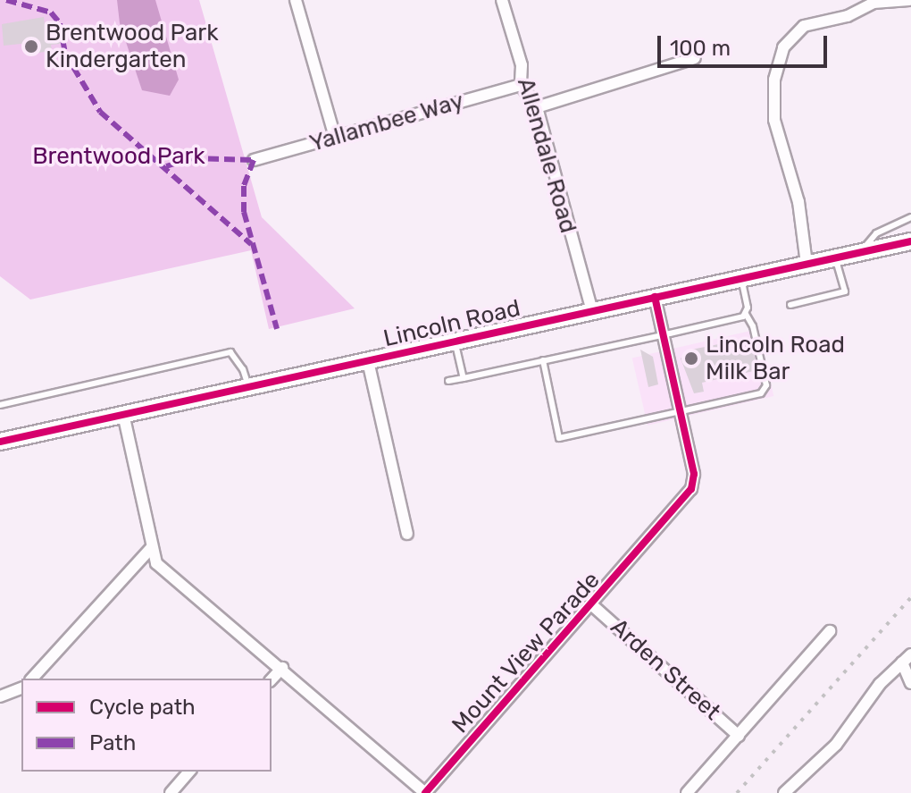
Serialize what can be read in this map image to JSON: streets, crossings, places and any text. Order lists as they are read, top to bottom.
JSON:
{
  "streets": {
    "main road": ["Lincoln Road"],
    "street": [
      "Yallambee Way",
      "Allendale Road",
      "Mount View Parade",
      "Arden Street"
    ]
  },
  "crossings": [
    ["Yallambee Way", "Allendale Road"],
    ["Allendale Road", "Lincoln Road"],
    ["Lincoln Road", "Mount View Parade"],
    ["Mount View Parade", "Arden Street"]
  ],
  "parks": ["Brentwood Park"],
  "places": ["Brentwood Park Kindergarten", "Lincoln Road Milk Bar"],
  "legend": ["Cycle path", "Path"],
  "scale_bar": "100 m"
}
